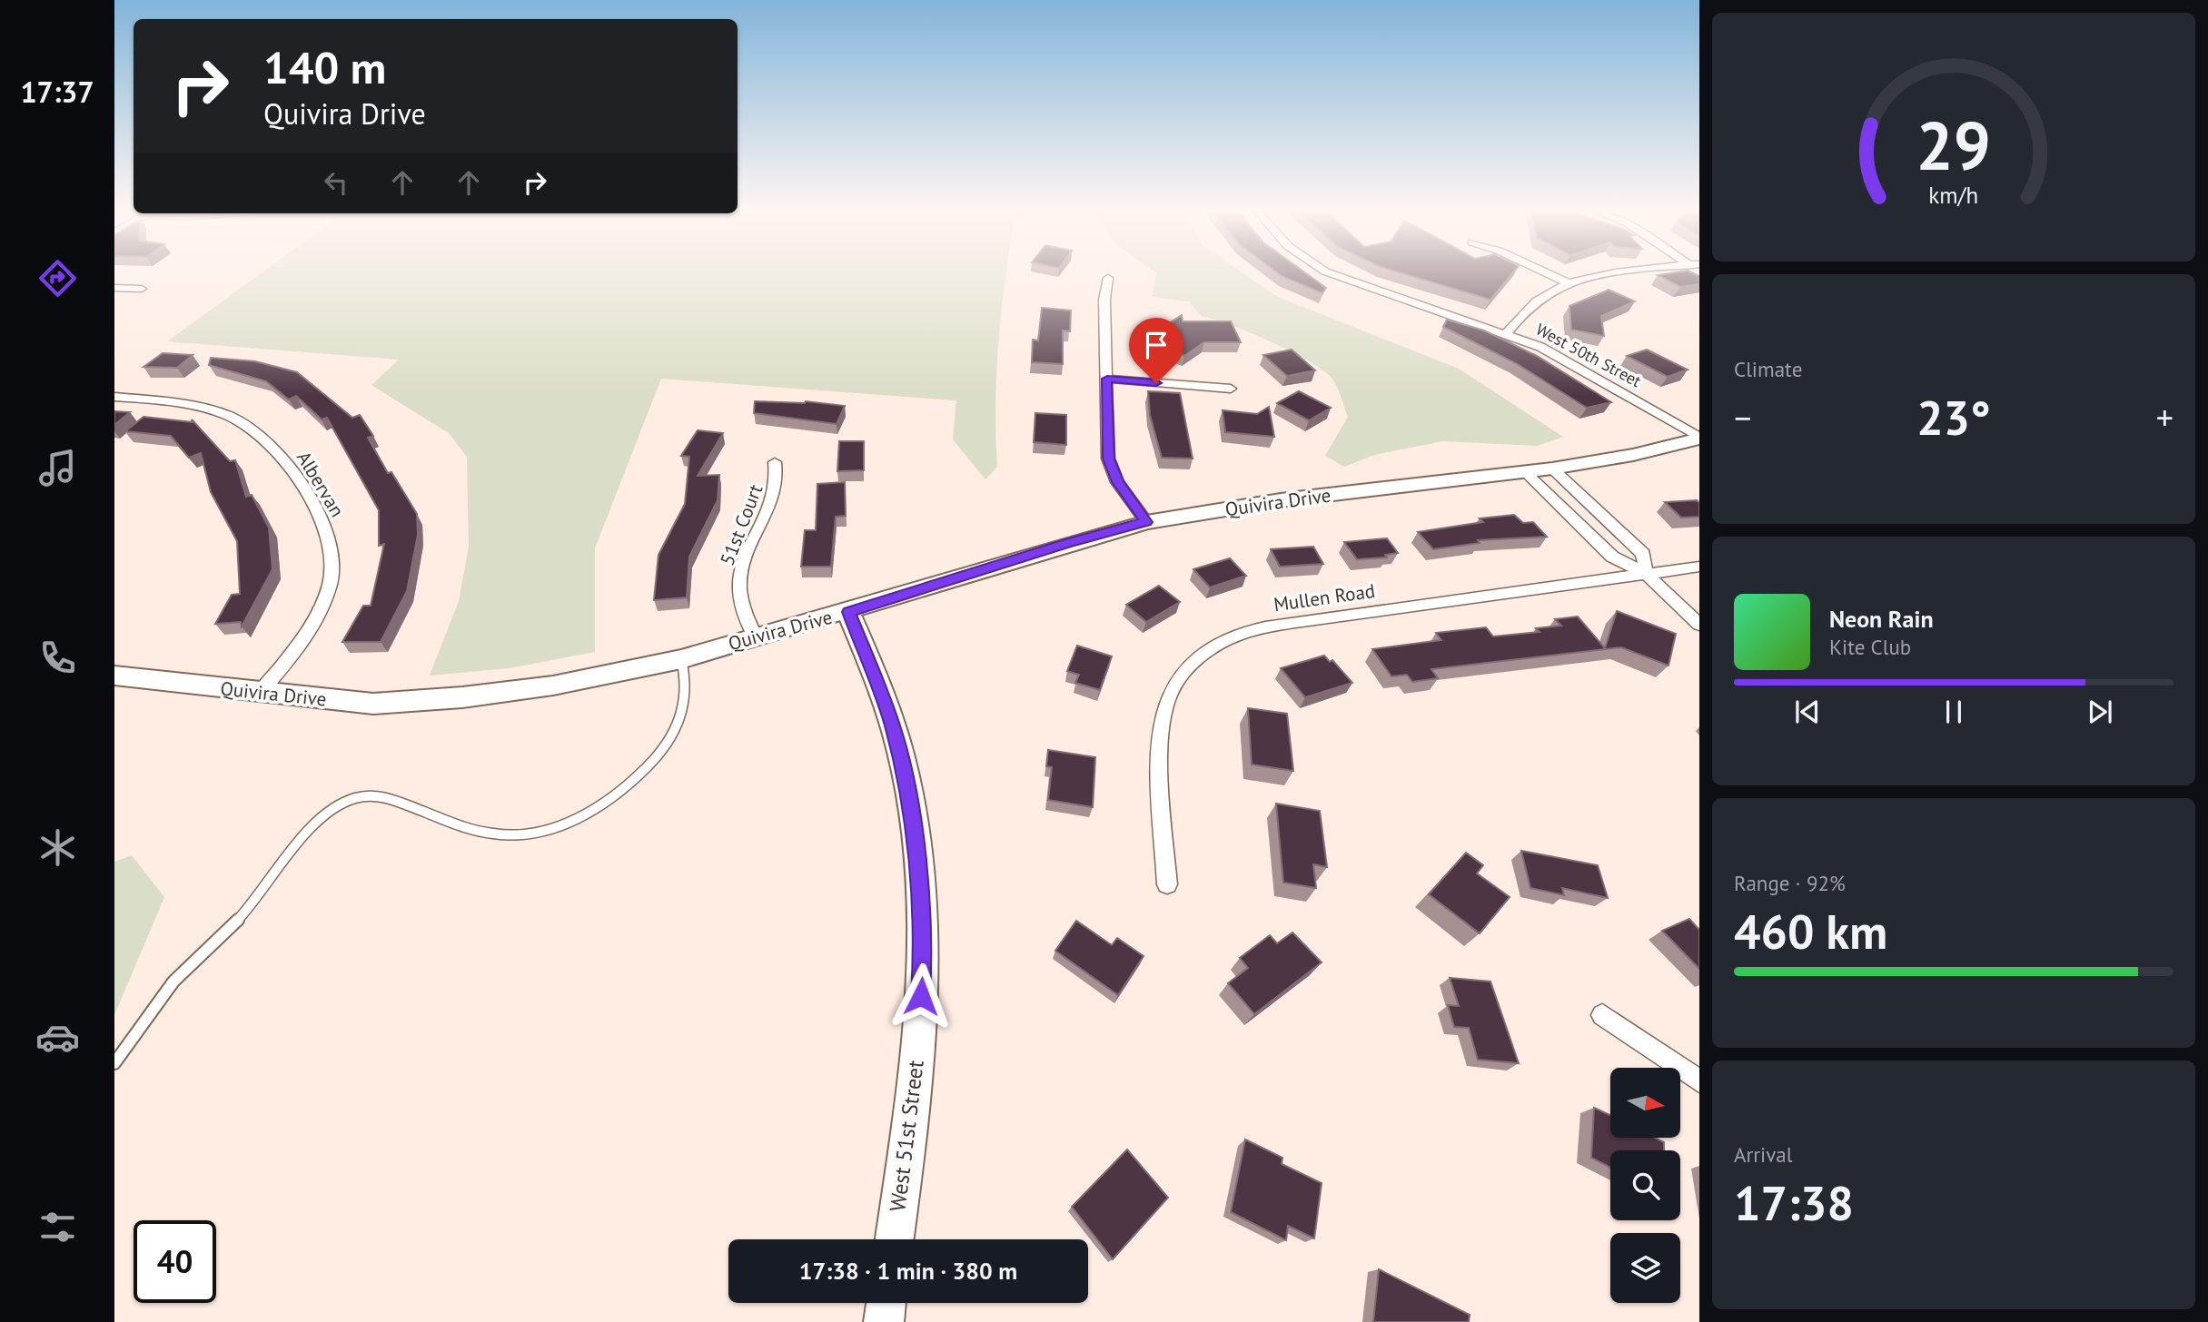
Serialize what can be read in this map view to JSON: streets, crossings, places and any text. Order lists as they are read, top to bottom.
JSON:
{
  "streets": {
    "main road": ["Quivira Drive", "West 51st Street"],
    "street": [
      "West 50th Street",
      "Albervan",
      "51st Court",
      "Mullen Road"
    ]
  },
  "crossings": [
    ["West 50th Street", "Quivira Drive"],
    ["Albervan", "Quivira Drive"],
    ["Quivira Drive", "51st Court"],
    ["Quivira Drive", "West 51st Street"]
  ],
  "north": "right",
  "page": {
    "tabs": "17:37",
    "turn": ["140 m", "Quivira Drive"],
    "tile": [
      "Climate",
      ["Range · 92%", "460 km"],
      ["Arrival", "17:38"]
    ],
    "heat": ["−", "23°", "+"],
    "song": ["Neon Rain", "Kite Club"],
    "limit": "40",
    "trip": "17:38 · 1 min · 380 m",
    "gauge": ["29", "km/h"]
  }
}
